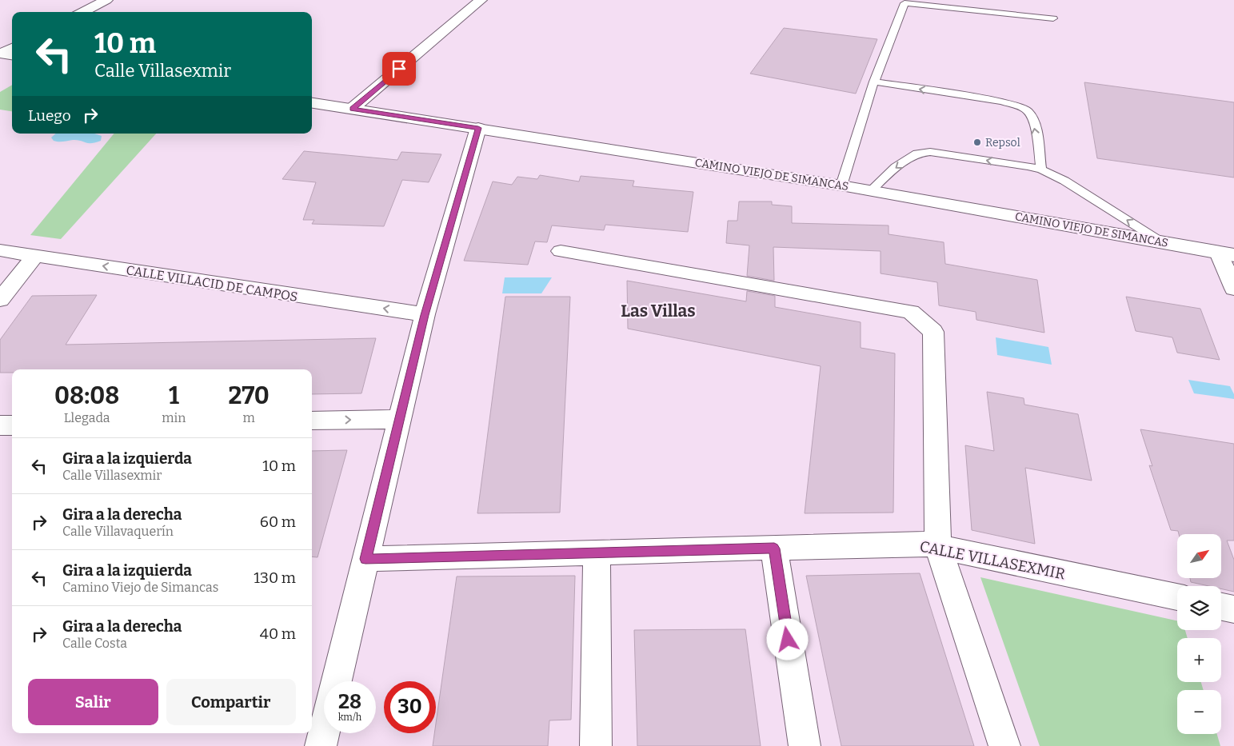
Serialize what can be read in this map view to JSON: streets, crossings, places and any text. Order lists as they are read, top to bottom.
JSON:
{
  "streets": {
    "street": ["CAMINO VIEJO DE SIMANCAS", "CALLE VILLACID DE CAMPOS", "CALLE VILLASEXMIR"]
  },
  "one_way": ["CALLE VILLACID DE CAMPOS"],
  "districts": ["Las Villas"],
  "places": ["Repsol"],
  "north": "top right",
  "page": {
    "turn": ["10 m", "Calle Villasexmir"],
    "then": "Luego",
    "eta": [
      "08:08",
      "Llegada",
      "1",
      "min",
      "270",
      "m"
    ],
    "list": [
      {
        "name": "Gira a la izquierda",
        "note": "Calle Villasexmir",
        "value": "10 m"
      },
      {
        "name": "Gira a la derecha",
        "note": "Calle Villavaquerín",
        "value": "60 m"
      },
      {
        "name": "Gira a la izquierda",
        "note": "Camino Viejo de Simancas",
        "value": "130 m"
      },
      {
        "name": "Gira a la derecha",
        "note": "Calle Costa",
        "value": "40 m"
      }
    ],
    "map_buttons": ["+", "−"],
    "buttons": ["Salir", "Compartir"],
    "speed": "28 km/h",
    "limit": "30"
  }
}
